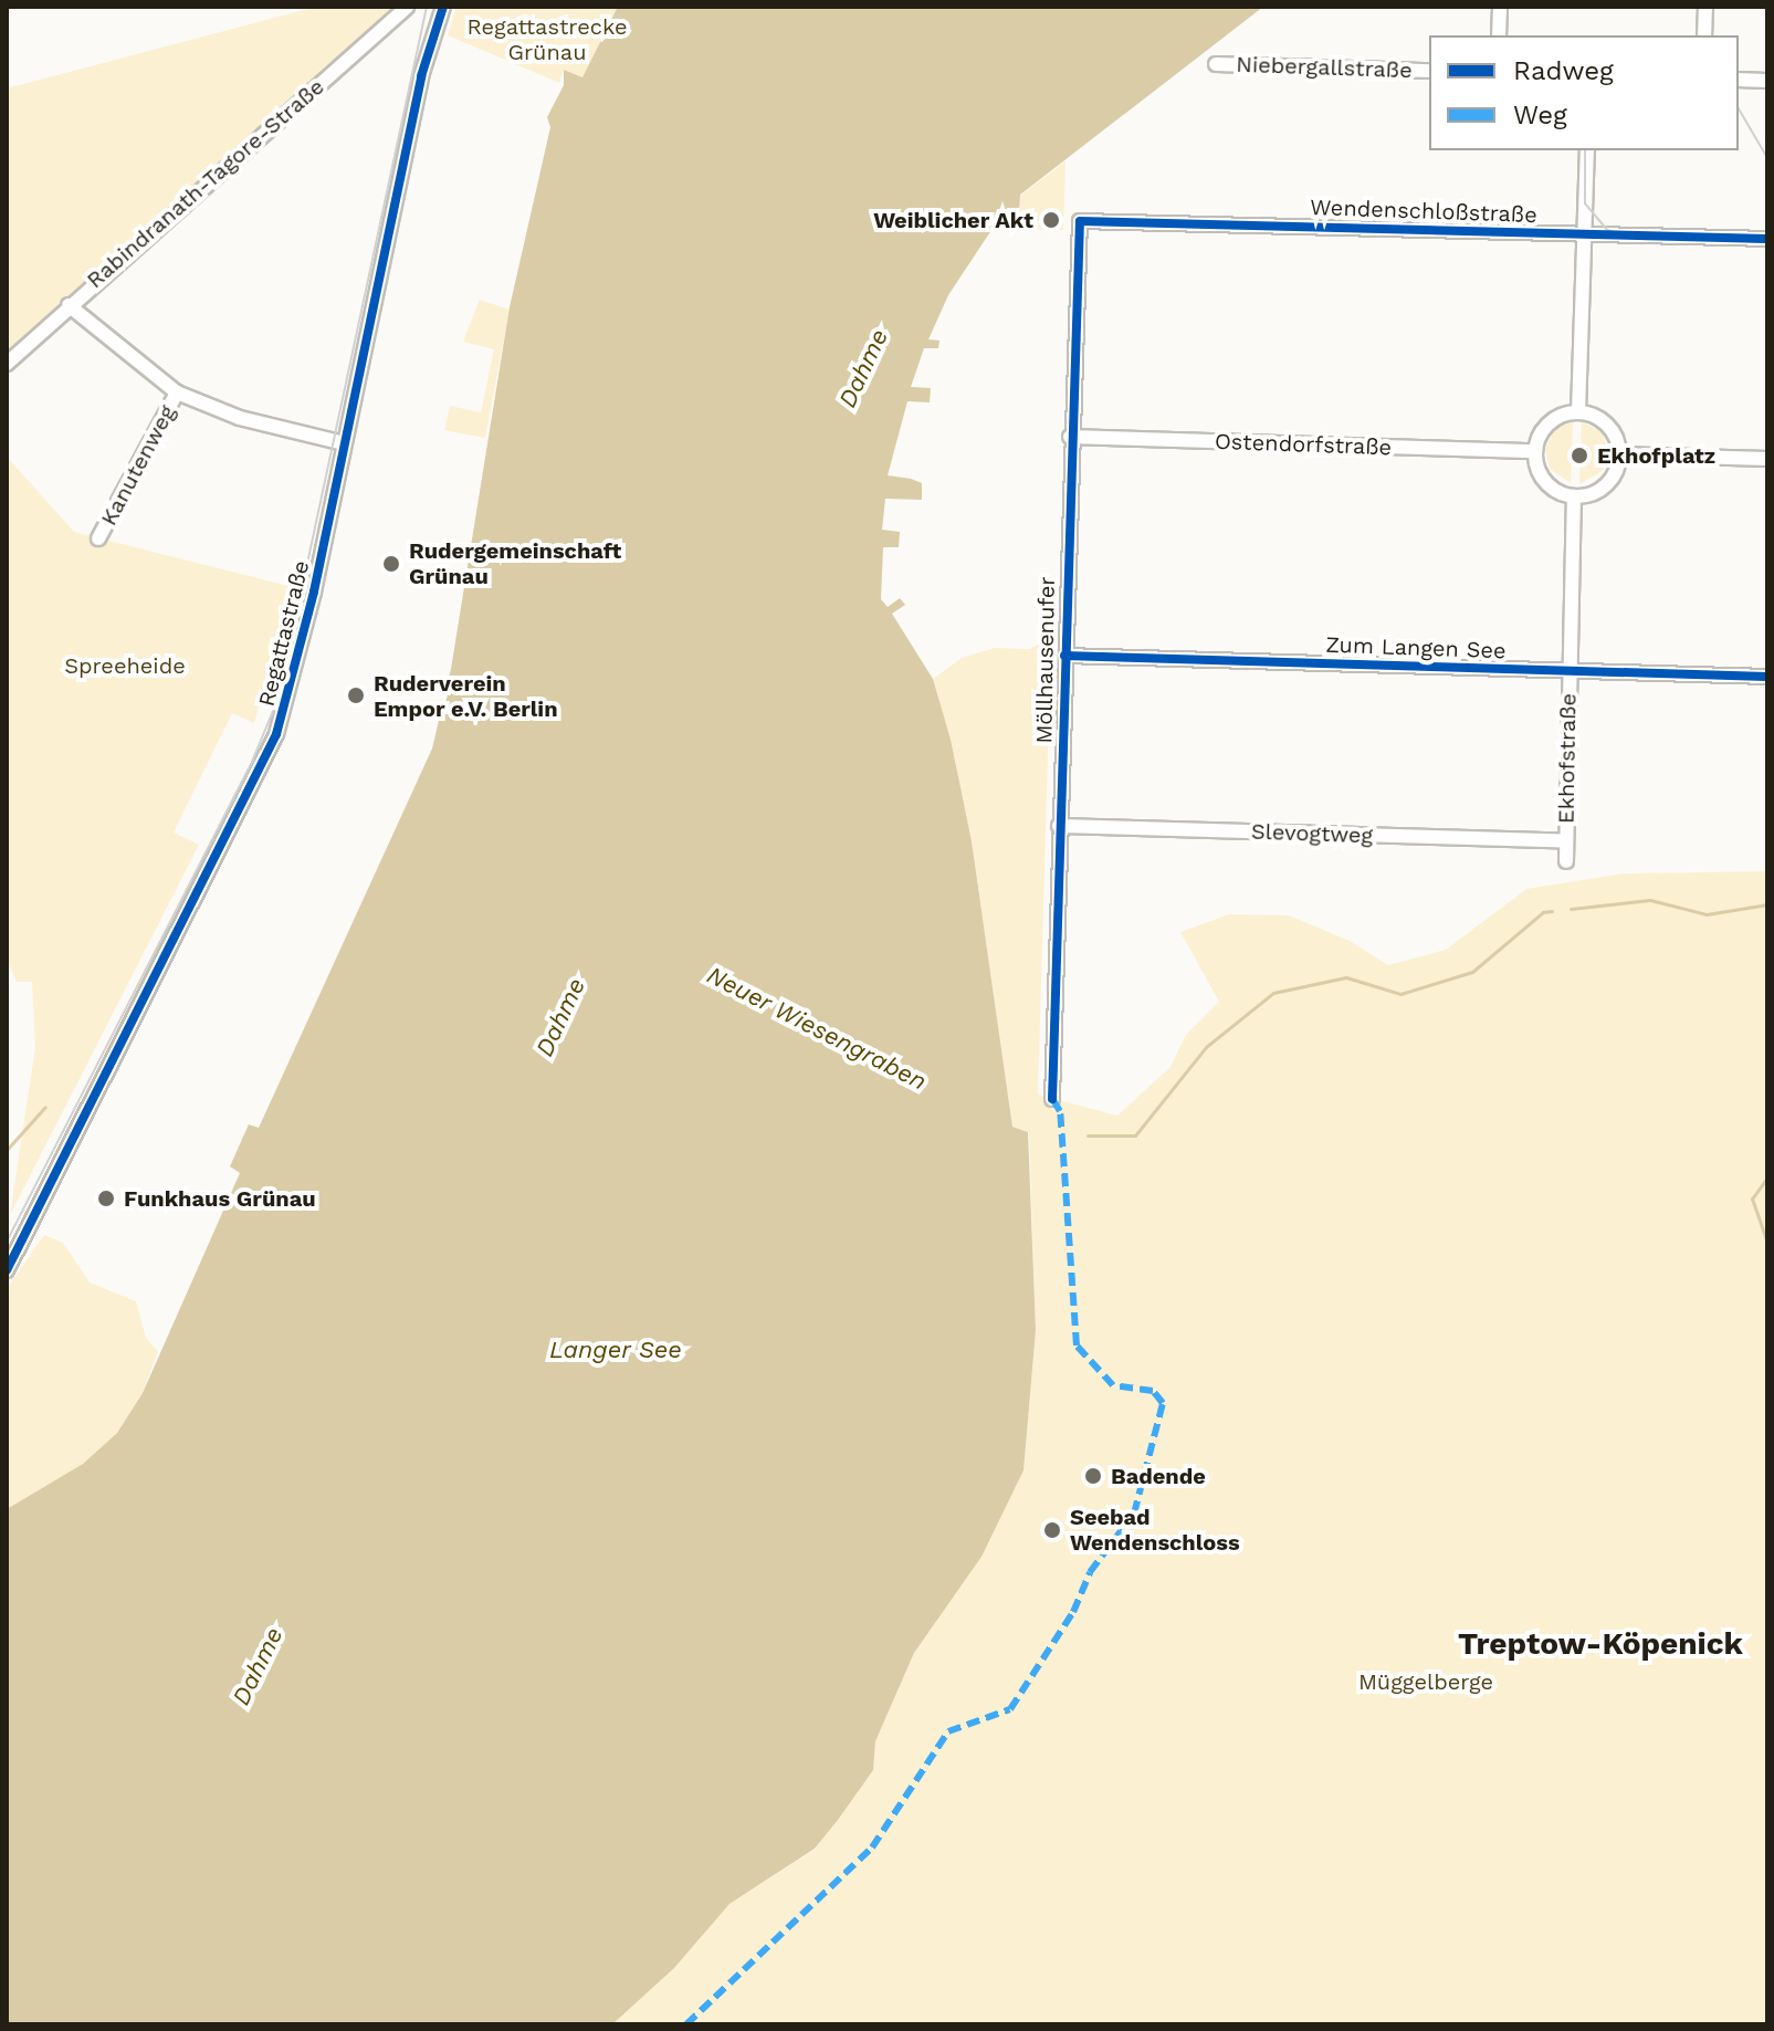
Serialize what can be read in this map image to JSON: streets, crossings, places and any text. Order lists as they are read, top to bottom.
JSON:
{
  "streets": {
    "street": [
      "Niebergallstraße",
      "Rabindranath-Tagore-Straße",
      "Wendenschloßstraße",
      "Ostendorfstraße",
      "Kanutenweg",
      "Regattastraße",
      "Zum Langen See",
      "Möllhausenufer",
      "Ekhofstraße",
      "Slevogtweg"
    ]
  },
  "crossings": [
    ["Wendenschloßstraße", "Möllhausenufer"],
    ["Ostendorfstraße", "Möllhausenufer"],
    ["Ostendorfstraße", "Ekhofstraße"],
    ["Zum Langen See", "Möllhausenufer"],
    ["Zum Langen See", "Ekhofstraße"],
    ["Möllhausenufer", "Slevogtweg"],
    ["Ekhofstraße", "Slevogtweg"]
  ],
  "districts": ["Treptow-Köpenick"],
  "water": ["Dahme", "Neuer Wiesengraben", "Langer See"],
  "parks": ["Regattastrecke Grünau", "Spreeheide", "Müggelberge"],
  "places": [
    "Weiblicher Akt",
    "Ekhofplatz",
    "Rudergemeinschaft Grünau",
    "Ruderverein Empor e.V. Berlin",
    "Funkhaus Grünau",
    "Badende",
    "Seebad Wendenschloss"
  ],
  "legend": ["Radweg", "Weg"]
}
